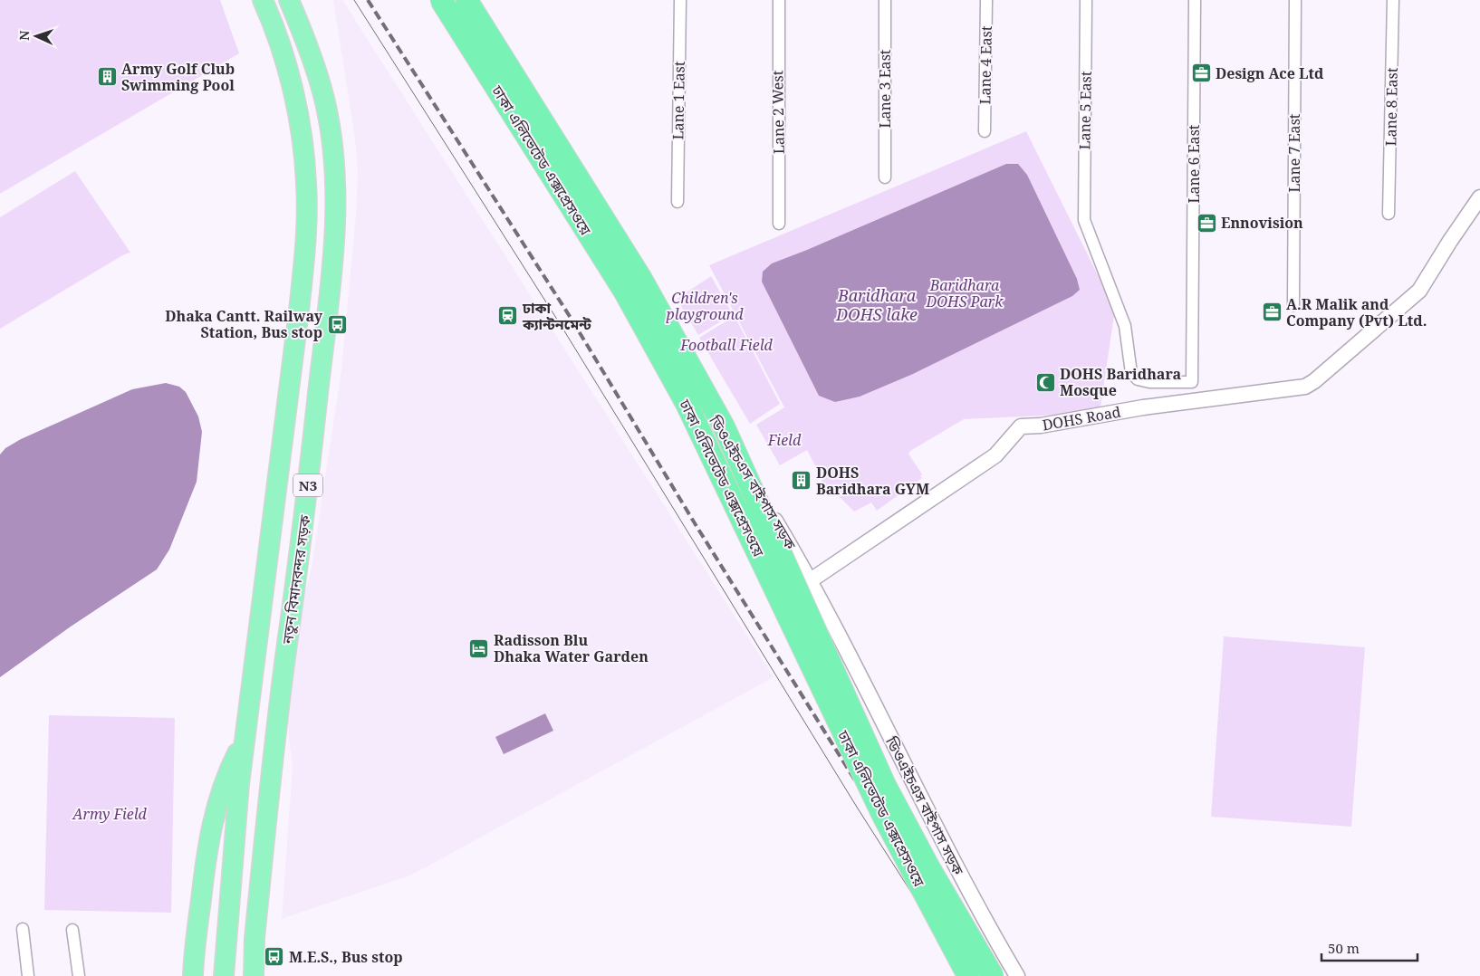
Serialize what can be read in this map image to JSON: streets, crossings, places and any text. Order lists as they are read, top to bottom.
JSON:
{
  "streets": {
    "highway": ["ঢাকা এলিভেটেড এক্সপ্রেসওয়ে", "N3", "নতুন বিমানবন্দর সড়ক"],
    "street": [
      "Lane 4 East",
      "Lane 3 East",
      "Lane 1 East",
      "Lane 8 East",
      "Lane 5 East",
      "Lane 2 West",
      "Lane 7 East",
      "Lane 6 East",
      "DOHS Road",
      "ডিওএইচএস বাইপাস সড়ক"
    ]
  },
  "crossings": [
    ["Lane 5 East", "Lane 6 East"],
    ["ঢাকা এলিভেটেড এক্সপ্রেসওয়ে", "ডিওএইচএস বাইপাস সড়ক"],
    ["DOHS Road", "ডিওএইচএস বাইপাস সড়ক"]
  ],
  "water": ["Baridhara DOHS lake"],
  "parks": [
    "Baridhara DOHS Park",
    "Children's playground",
    "Football Field",
    "Field",
    "Army Field"
  ],
  "places": {
    "office": ["Design Ace Ltd", "Ennovision", "A.R Malik and Company (Pvt) Ltd."],
    "building": ["Army Golf Club Swimming Pool", "DOHS Baridhara GYM"],
    "station": ["ঢাকা ক্যান্টনমেন্ট"],
    "bus stop": ["Dhaka Cantt. Railway Station, Bus stop", "M.E.S., Bus stop"],
    "mosque": ["DOHS Baridhara Mosque"],
    "hotel": ["Radisson Blu Dhaka Water Garden"]
  },
  "scale_bar": "50 m",
  "north": "left"
}
